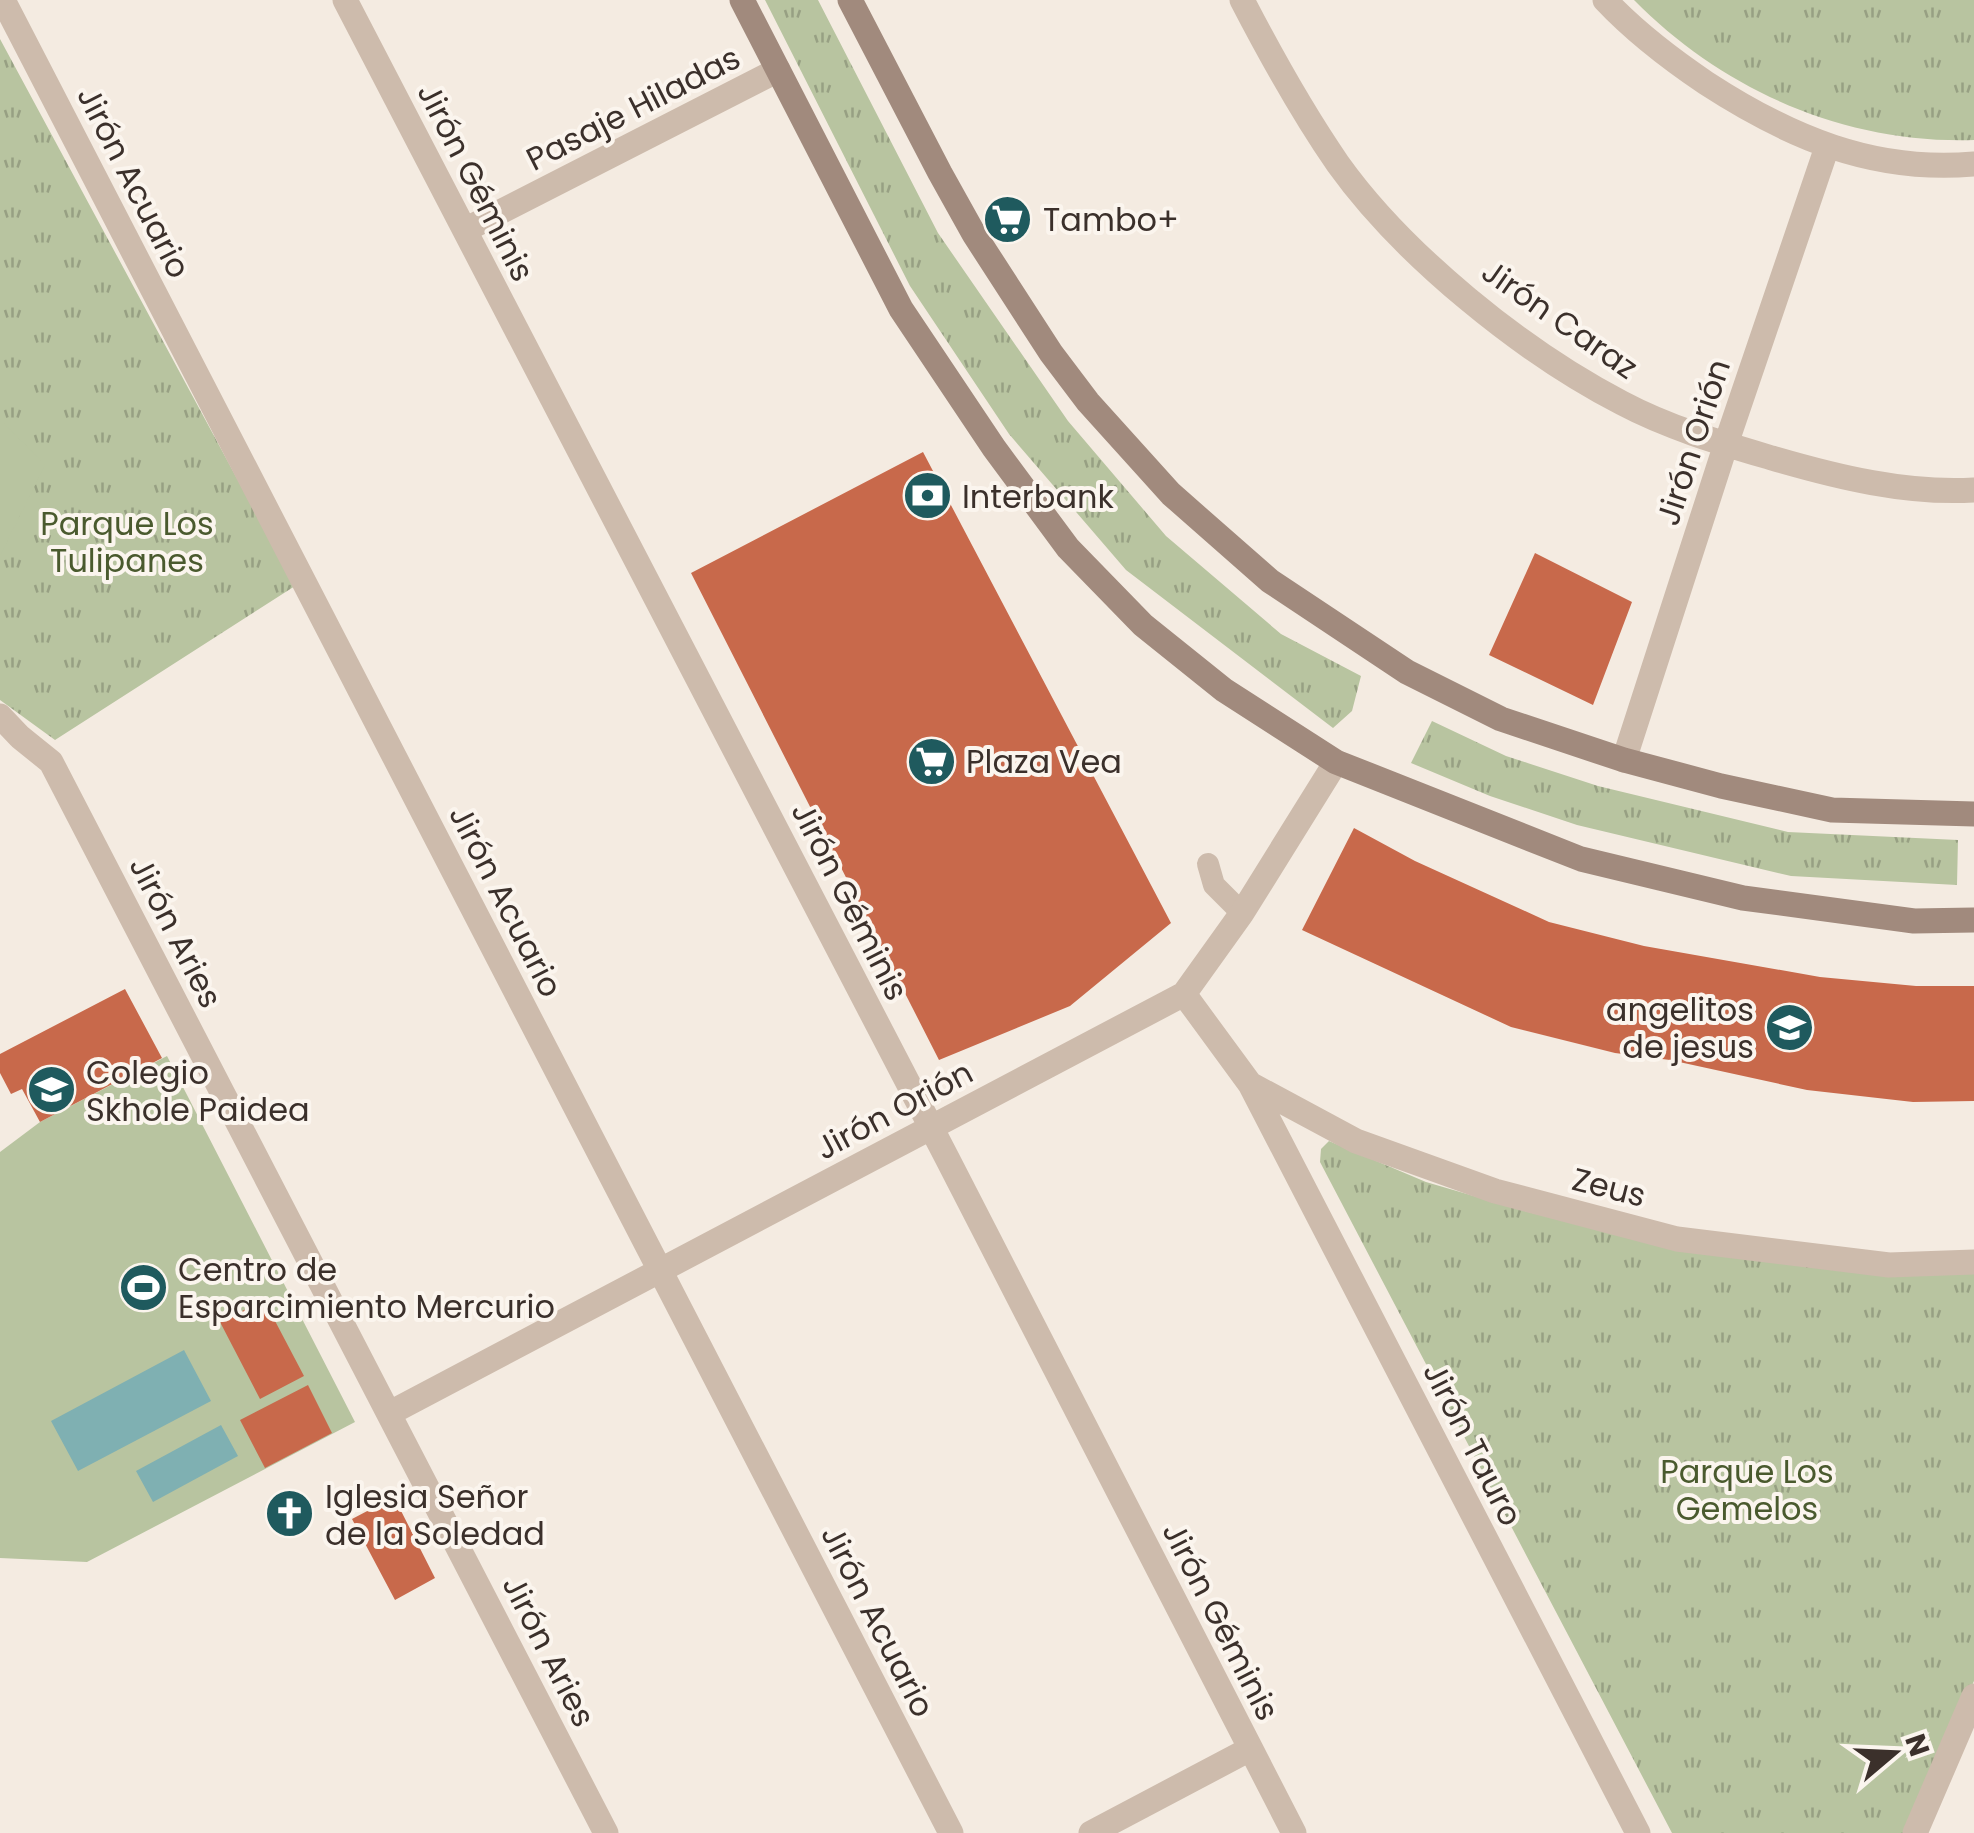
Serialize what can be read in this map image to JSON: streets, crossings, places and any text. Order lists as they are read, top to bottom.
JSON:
{
  "streets": {
    "street": [
      "Pasaje Hiladas",
      "Jirón Acuario",
      "Jirón Géminis",
      "Jirón Caraz",
      "Jirón Orión",
      "Jirón Aries",
      "Zeus",
      "Jirón Tauro"
    ]
  },
  "crossings": [
    ["Pasaje Hiladas", "Jirón Géminis"],
    ["Jirón Acuario", "Jirón Orión"],
    ["Jirón Géminis", "Jirón Orión"],
    ["Jirón Caraz", "Jirón Orión"],
    ["Jirón Orión", "Jirón Aries"],
    ["Jirón Orión", "Jirón Tauro"],
    ["Zeus", "Jirón Tauro"]
  ],
  "parks": ["Parque Los Tulipanes", "Parque Los Gemelos"],
  "places": {
    "supermarket": ["Tambo+", "Plaza Vea"],
    "bank": ["Interbank"],
    "school or university": ["angelitos de jesus", "Colegio Skhole Paidea"],
    "sports": ["Centro de Esparcimiento Mercurio"],
    "church": ["Iglesia Señor de la Soledad"]
  },
  "north": "right"
}
